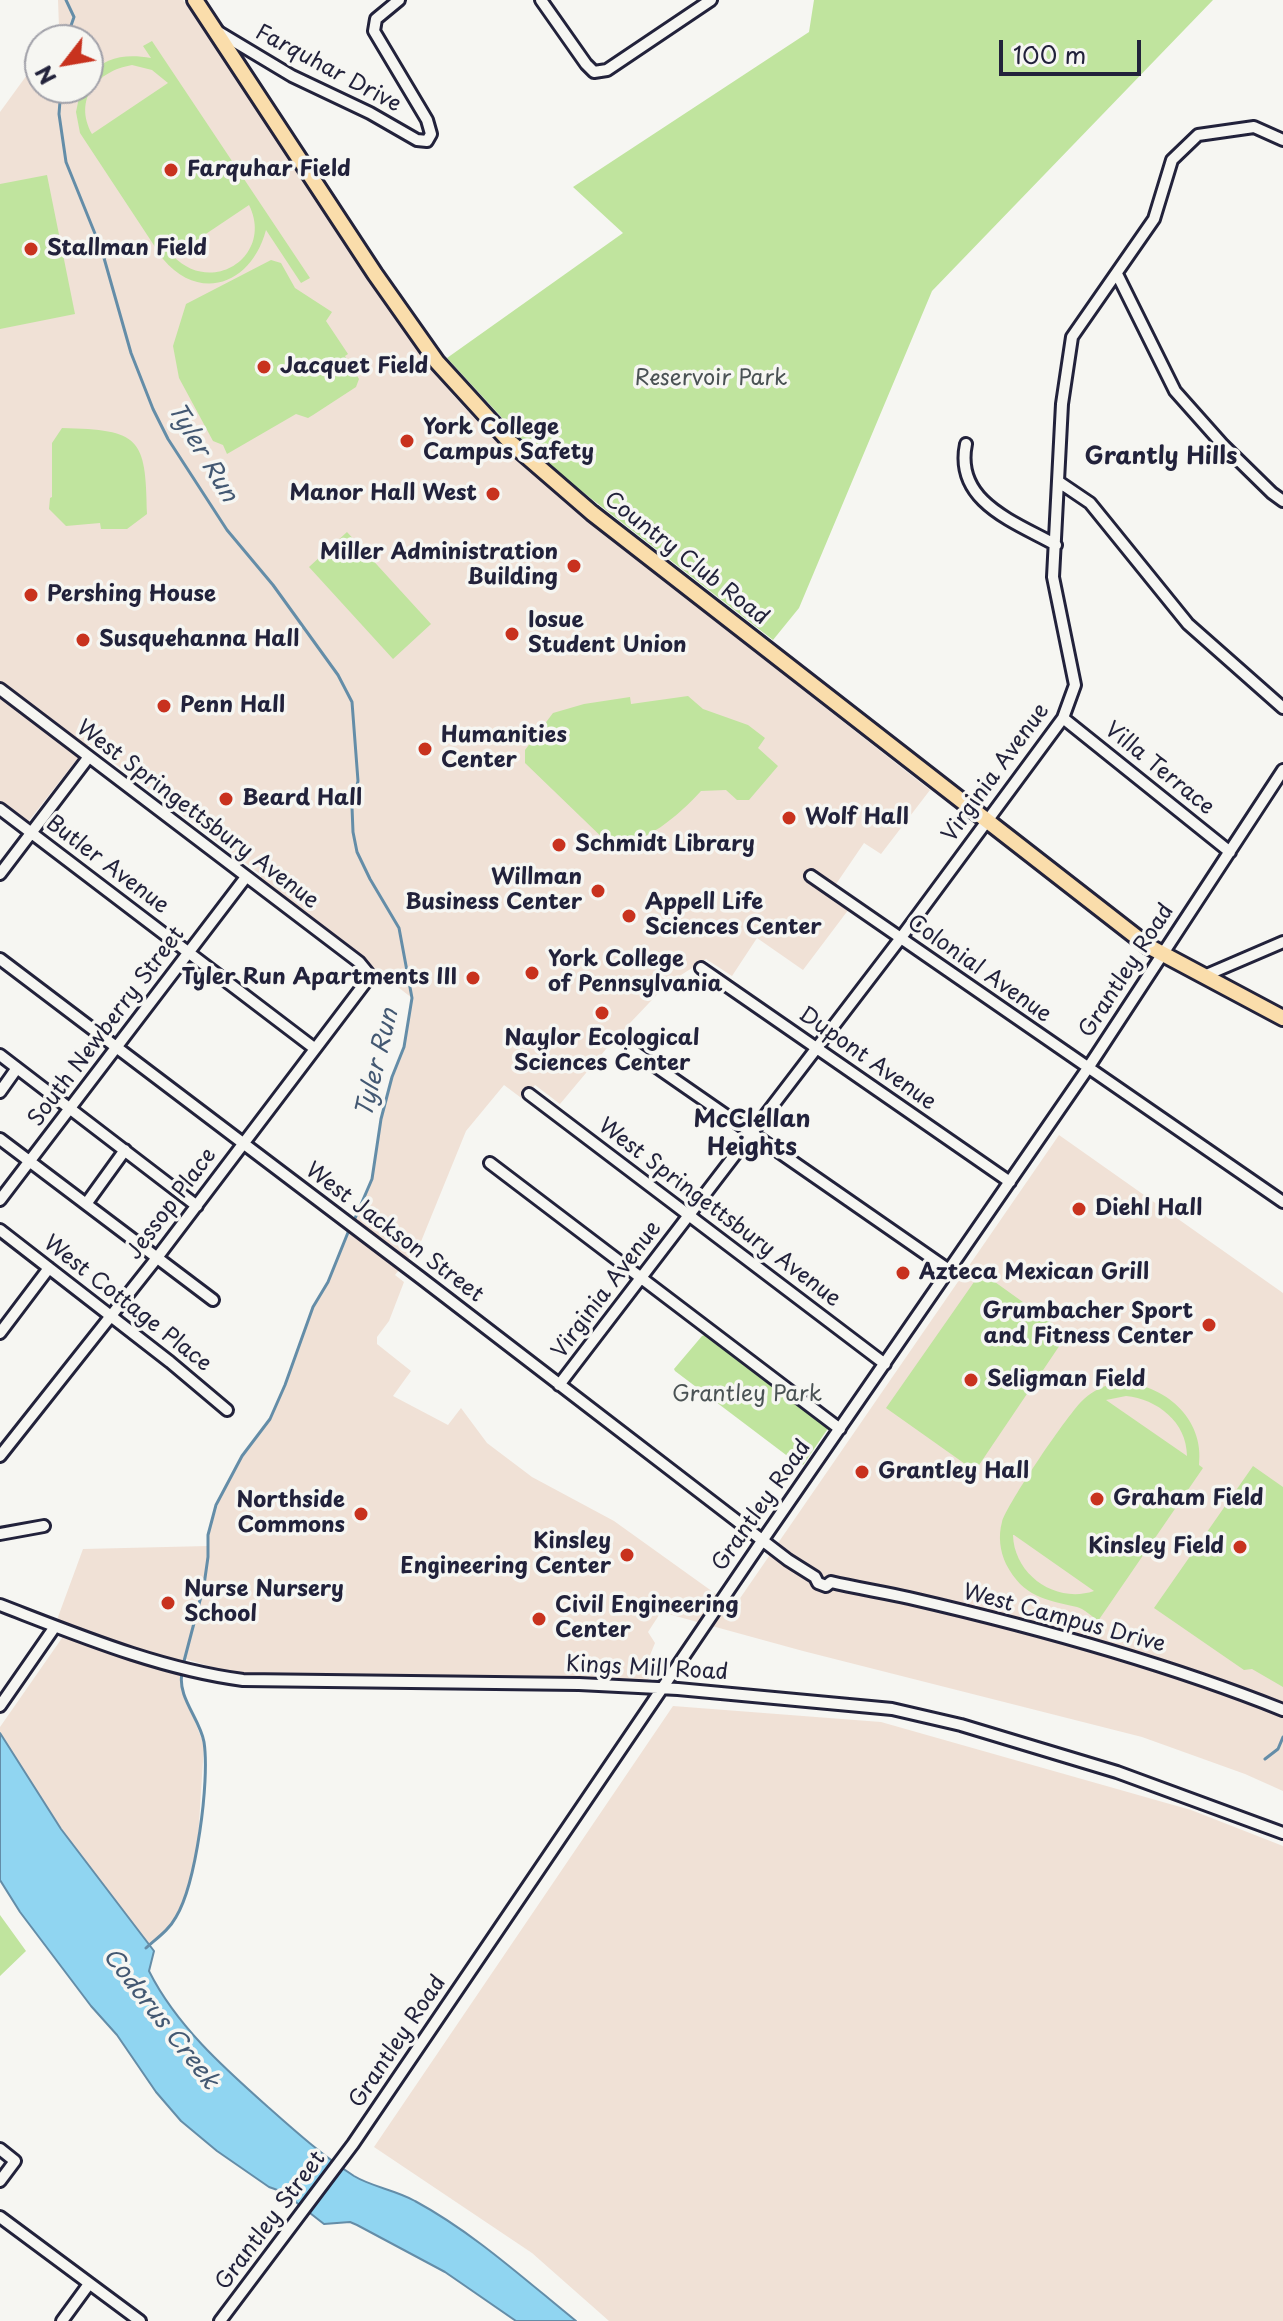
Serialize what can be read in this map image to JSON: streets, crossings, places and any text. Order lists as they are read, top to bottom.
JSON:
{
  "streets": {
    "main road": ["Country Club Road"],
    "street": [
      "Farquhar Drive",
      "Villa Terrace",
      "Virginia Avenue",
      "West Springettsbury Avenue",
      "Butler Avenue",
      "Colonial Avenue",
      "Grantley Road",
      "South Newberry Street",
      "Dupont Avenue",
      "Jessop Place",
      "West Jackson Street",
      "West Cottage Place",
      "West Campus Drive",
      "Kings Mill Road",
      "Grantley Street"
    ]
  },
  "crossings": [
    ["Farquhar Drive", "Country Club Road"],
    ["Country Club Road", "Virginia Avenue"],
    ["Country Club Road", "Grantley Road"],
    ["Villa Terrace", "Virginia Avenue"],
    ["Villa Terrace", "Grantley Road"],
    ["Virginia Avenue", "West Springettsbury Avenue"],
    ["Virginia Avenue", "Colonial Avenue"],
    ["Virginia Avenue", "Dupont Avenue"],
    ["Virginia Avenue", "West Jackson Street"],
    ["West Springettsbury Avenue", "Grantley Road"],
    ["West Springettsbury Avenue", "South Newberry Street"],
    ["West Springettsbury Avenue", "Jessop Place"],
    ["Butler Avenue", "South Newberry Street"],
    ["Butler Avenue", "Jessop Place"],
    ["Colonial Avenue", "Grantley Road"],
    ["Grantley Road", "Dupont Avenue"],
    ["Grantley Road", "West Jackson Street"],
    ["Grantley Road", "West Campus Drive"],
    ["Grantley Road", "Kings Mill Road"],
    ["Grantley Road", "Grantley Street"],
    ["South Newberry Street", "West Jackson Street"],
    ["Jessop Place", "West Jackson Street"],
    ["Jessop Place", "West Cottage Place"],
    ["West Jackson Street", "West Campus Drive"]
  ],
  "districts": ["Grantly Hills", "McClellan Heights"],
  "water": ["Tyler Run", "Codorus Creek"],
  "parks": ["Reservoir Park", "Grantley Park"],
  "places": [
    "Farquhar Field",
    "Stallman Field",
    "Jacquet Field",
    "York College Campus Safety",
    "Manor Hall West",
    "Miller Administration Building",
    "Pershing House",
    "Iosue Student Union",
    "Susquehanna Hall",
    "Penn Hall",
    "Humanities Center",
    "Beard Hall",
    "Wolf Hall",
    "Schmidt Library",
    "Willman Business Center",
    "Appell Life Sciences Center",
    "York College of Pennsylvania",
    "Tyler Run Apartments III",
    "Naylor Ecological Sciences Center",
    "Diehl Hall",
    "Azteca Mexican Grill",
    "Grumbacher Sport and Fitness Center",
    "Seligman Field",
    "Grantley Hall",
    "Graham Field",
    "Northside Commons",
    "Kinsley Field",
    "Kinsley Engineering Center",
    "Nurse Nursery School",
    "Civil Engineering Center"
  ],
  "scale_bar": "100 m",
  "north": "bottom left"
}
